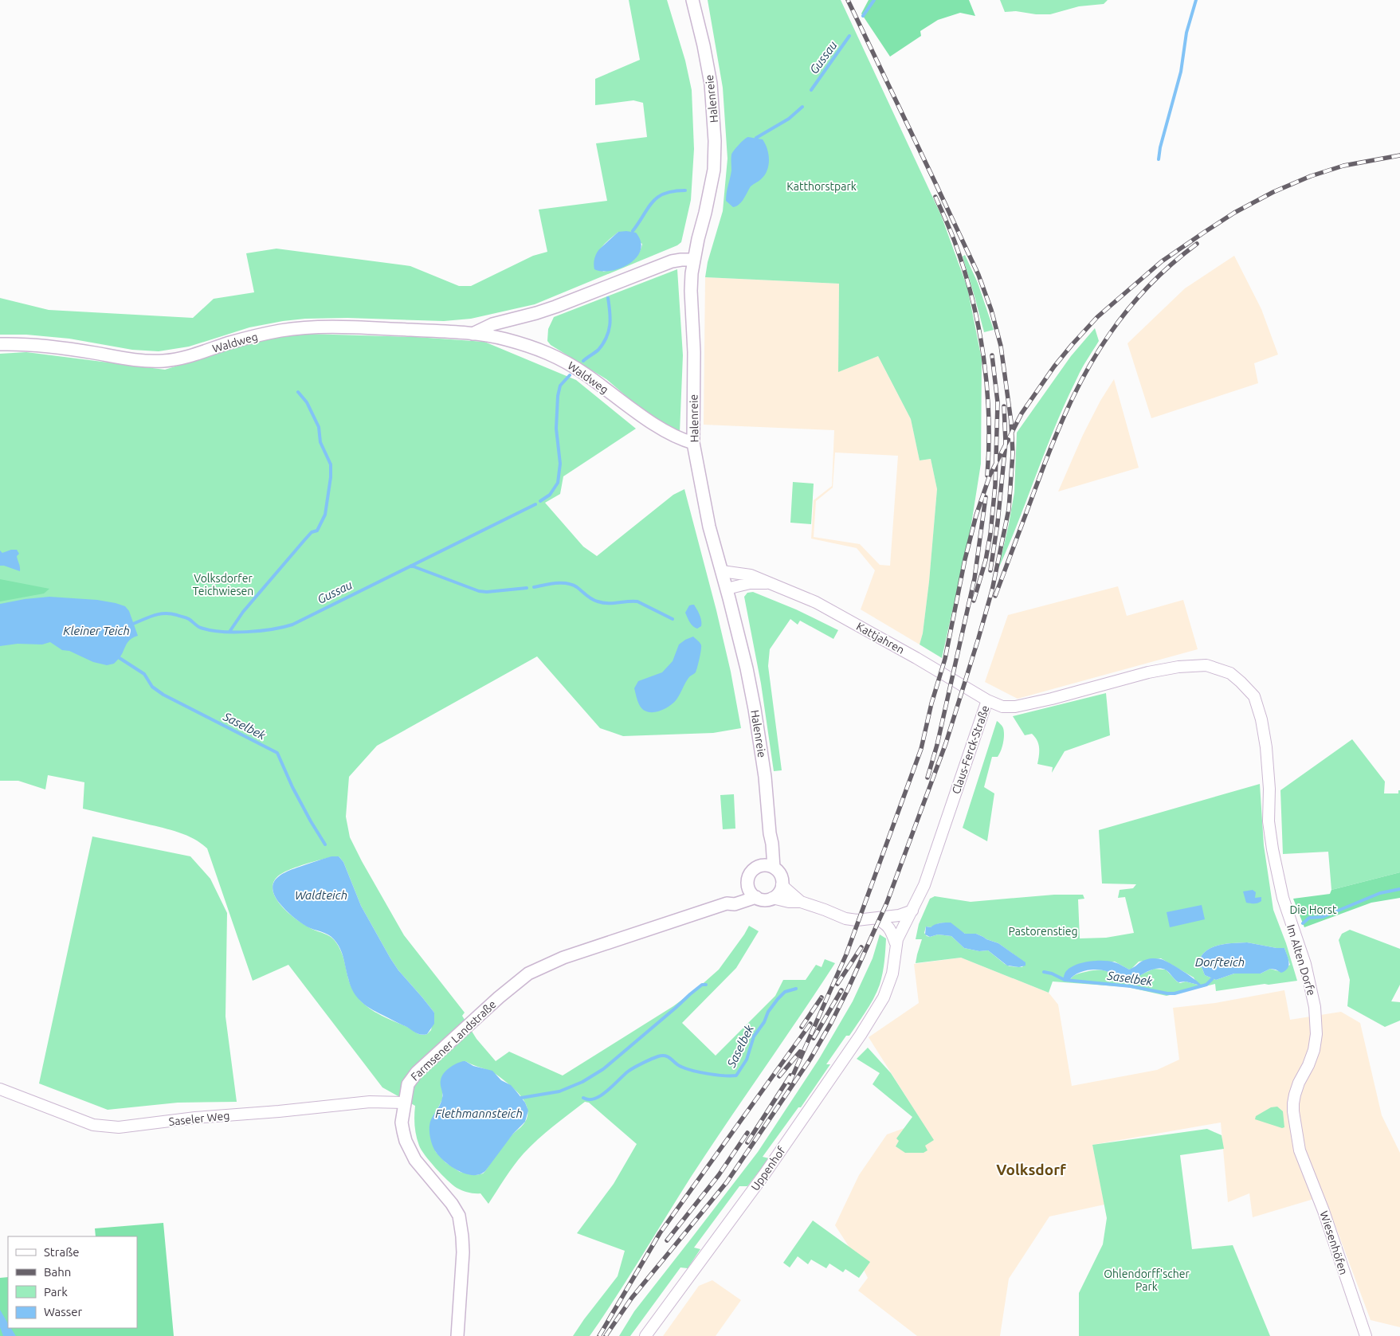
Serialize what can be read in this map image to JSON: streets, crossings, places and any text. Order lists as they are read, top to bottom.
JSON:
{
  "streets": {
    "main road": ["Halenreie", "Waldweg", "Farmsener Landstraße"],
    "street": [
      "Kattjahren",
      "Claus-Ferck-Straße",
      "Im Alten Dorfe",
      "Saseler Weg",
      "Uppenhof",
      "Wiesenhöfen"
    ]
  },
  "crossings": [
    ["Halenreie", "Waldweg"],
    ["Halenreie", "Kattjahren"],
    ["Halenreie", "Farmsener Landstraße"],
    ["Kattjahren", "Claus-Ferck-Straße"],
    ["Claus-Ferck-Straße", "Im Alten Dorfe"],
    ["Claus-Ferck-Straße", "Farmsener Landstraße"],
    ["Claus-Ferck-Straße", "Uppenhof"],
    ["Im Alten Dorfe", "Wiesenhöfen"],
    ["Farmsener Landstraße", "Saseler Weg"]
  ],
  "districts": ["Volksdorf"],
  "water": [
    "Gussau",
    "Kleiner Teich",
    "Saselbek",
    "Waldteich",
    "Dorfteich",
    "Flethmannsteich"
  ],
  "parks": [
    "Katthorstpark",
    "Volksdorfer Teichwiesen",
    "Die Horst",
    "Pastorenstieg",
    "Ohlendorff'scher Park"
  ],
  "legend": [
    "Straße",
    "Bahn",
    "Park",
    "Wasser"
  ]
}
